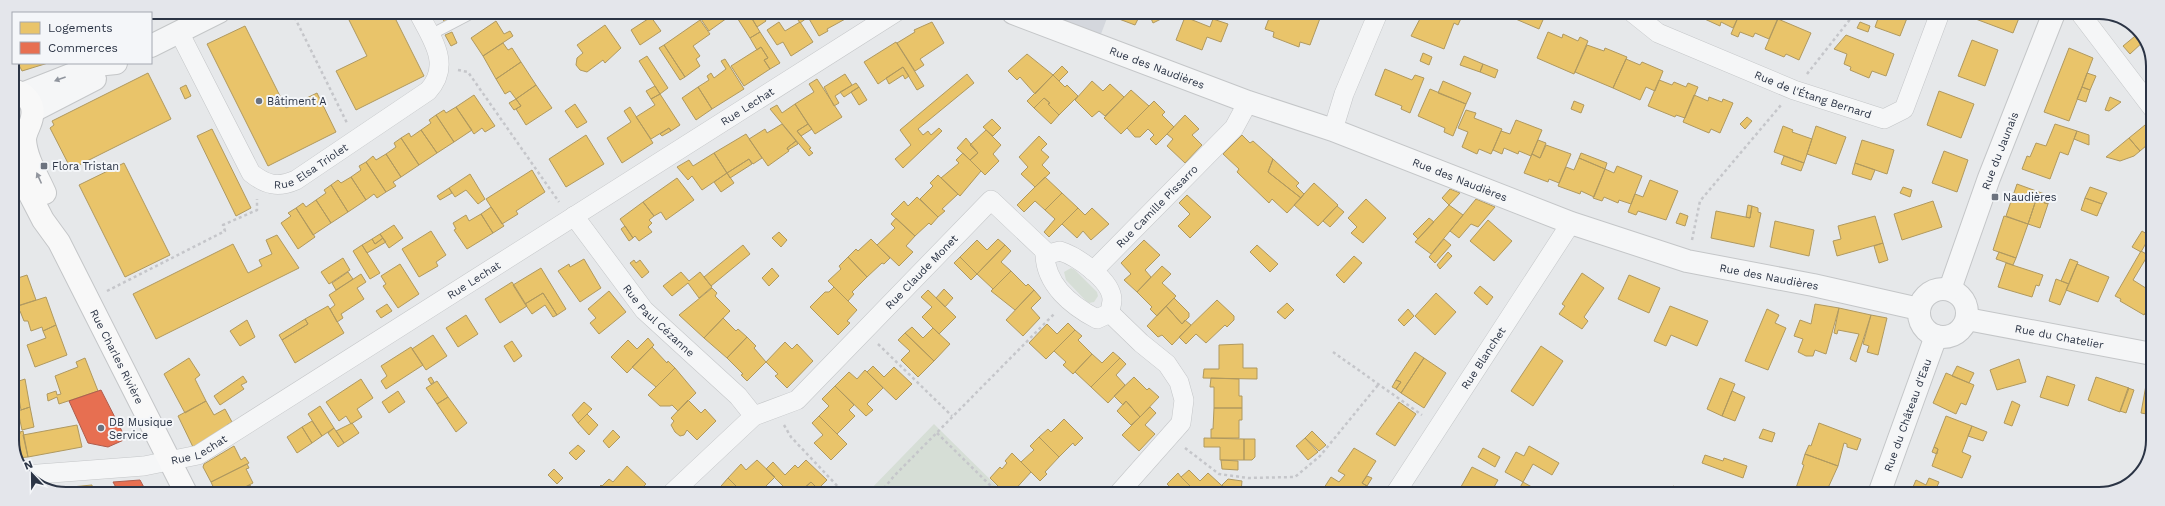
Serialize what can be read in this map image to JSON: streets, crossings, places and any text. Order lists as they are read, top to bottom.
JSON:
{
  "streets": {
    "main road": ["Rue Charles Rivière"],
    "street": [
      "Rue des Naudières",
      "Rue de l'Étang Bernard",
      "Rue Lechat",
      "Rue du Jaunais",
      "Rue Elsa Triolet",
      "Rue Camille Pissarro",
      "Rue Claude Monet",
      "Rue Paul Cézanne",
      "Rue du Chatelier",
      "Rue Blanchet",
      "Rue du Château d'Eau"
    ]
  },
  "crossings": [
    ["Rue des Naudières", "Rue du Jaunais"],
    ["Rue des Naudières", "Rue Camille Pissarro"],
    ["Rue des Naudières", "Rue du Chatelier"],
    ["Rue des Naudières", "Rue Blanchet"],
    ["Rue des Naudières", "Rue du Château d'Eau"],
    ["Rue Lechat", "Rue Paul Cézanne"],
    ["Rue Lechat", "Rue Charles Rivière"],
    ["Rue du Jaunais", "Rue du Chatelier"],
    ["Rue du Jaunais", "Rue du Château d'Eau"],
    ["Rue du Chatelier", "Rue du Château d'Eau"]
  ],
  "places": {
    "other": ["Bâtiment A", "DB Musique Service"],
    "transit": ["Flora Tristan", "Naudières"]
  },
  "legend": ["Logements", "Commerces"],
  "north": "top"
}
